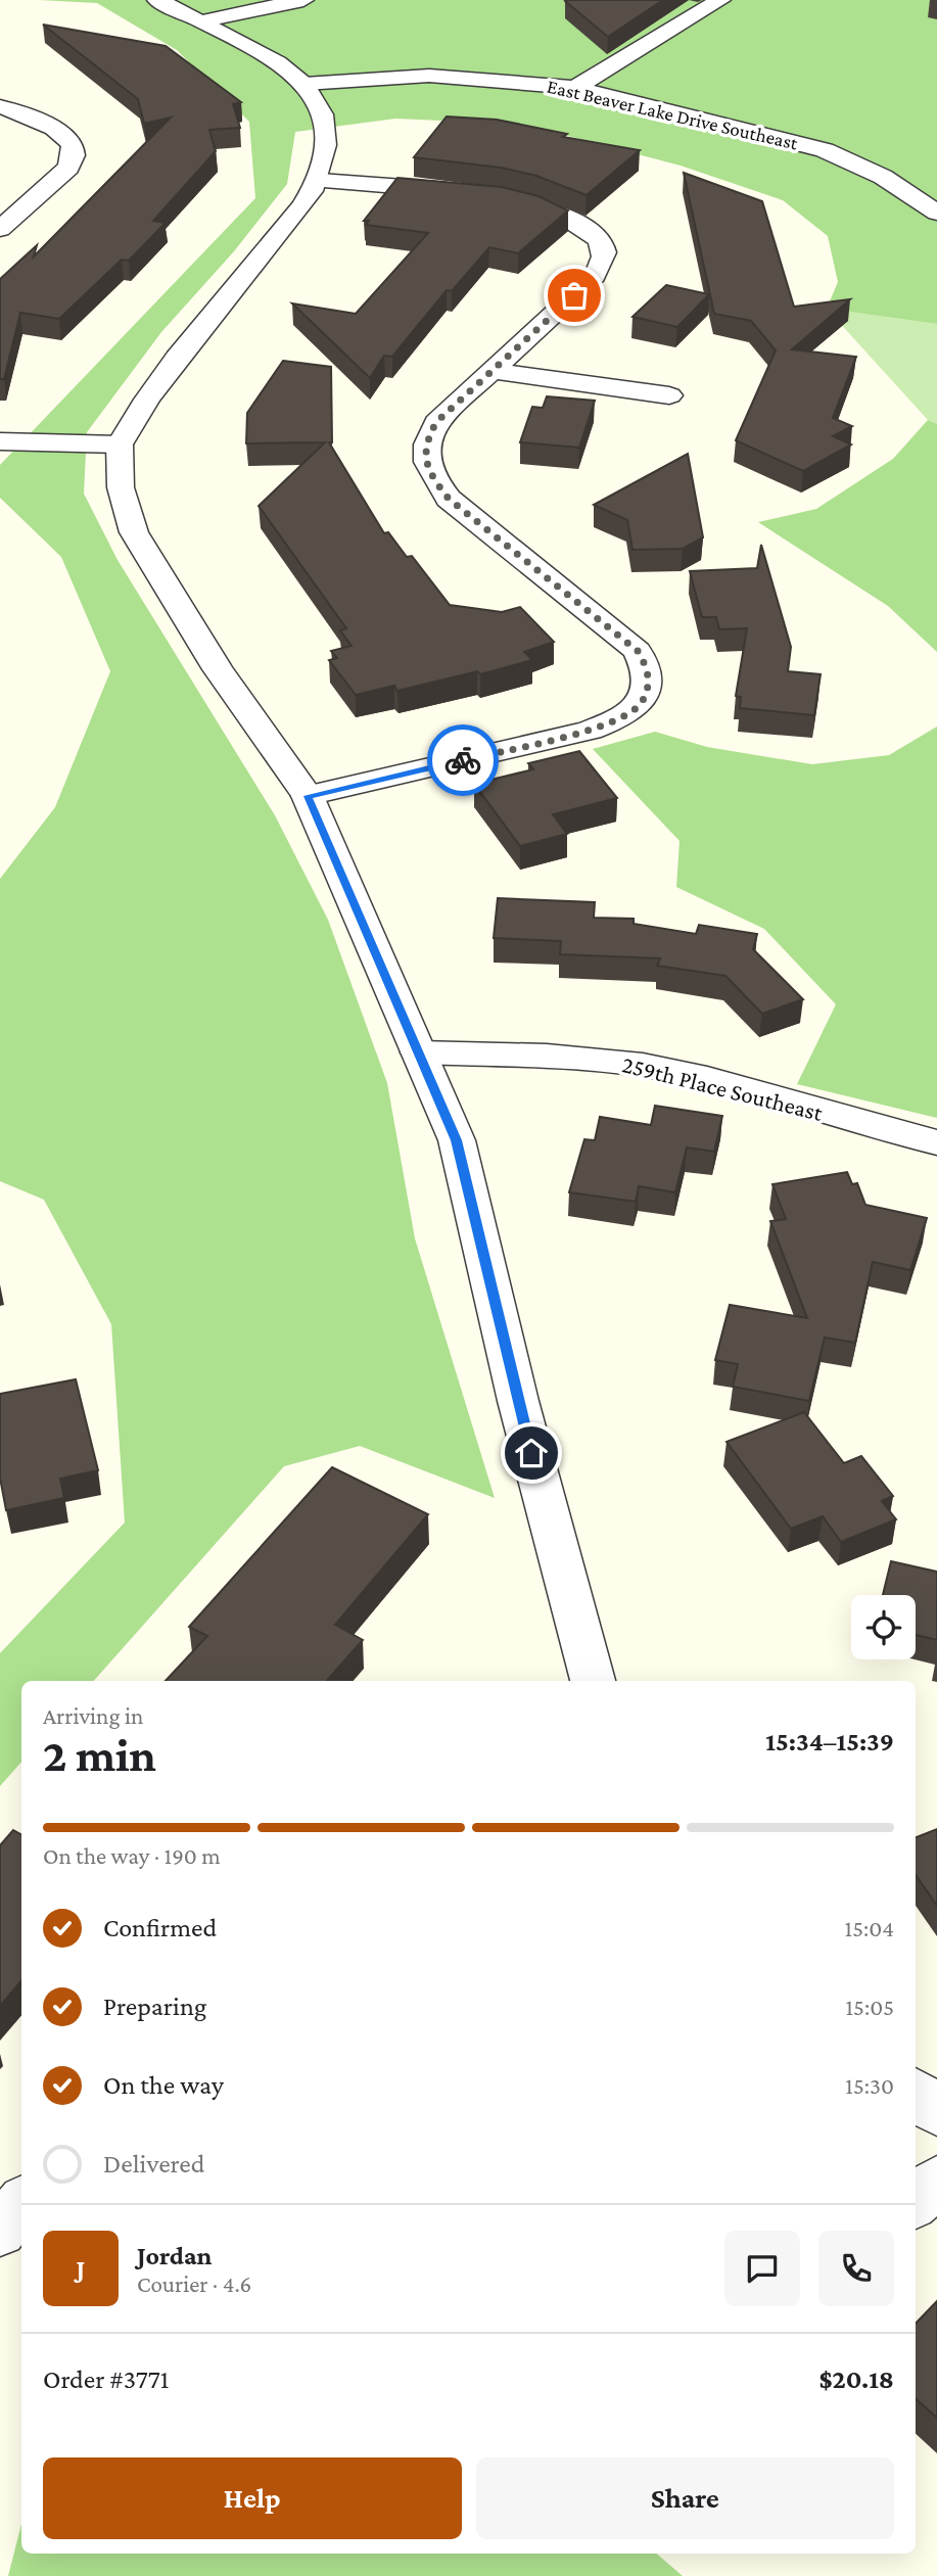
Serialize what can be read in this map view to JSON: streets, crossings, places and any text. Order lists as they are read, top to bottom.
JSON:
{
  "streets": {
    "street": ["East Beaver Lake Drive Southeast", "259th Place Southeast"]
  },
  "page": {
    "heading": ["2 min", "Arriving in", "15:34–15:39"],
    "panel": [
      "Jordan",
      "Courier · 4.6",
      "Order #3771",
      "$20.18"
    ],
    "bar": "On the way · 190 m",
    "list": [
      ["Confirmed", "15:04"],
      ["Preparing", "15:05"],
      ["On the way", "15:30"],
      "Delivered"
    ],
    "round": "J",
    "buttons": ["Help", "Share"]
  }
}
